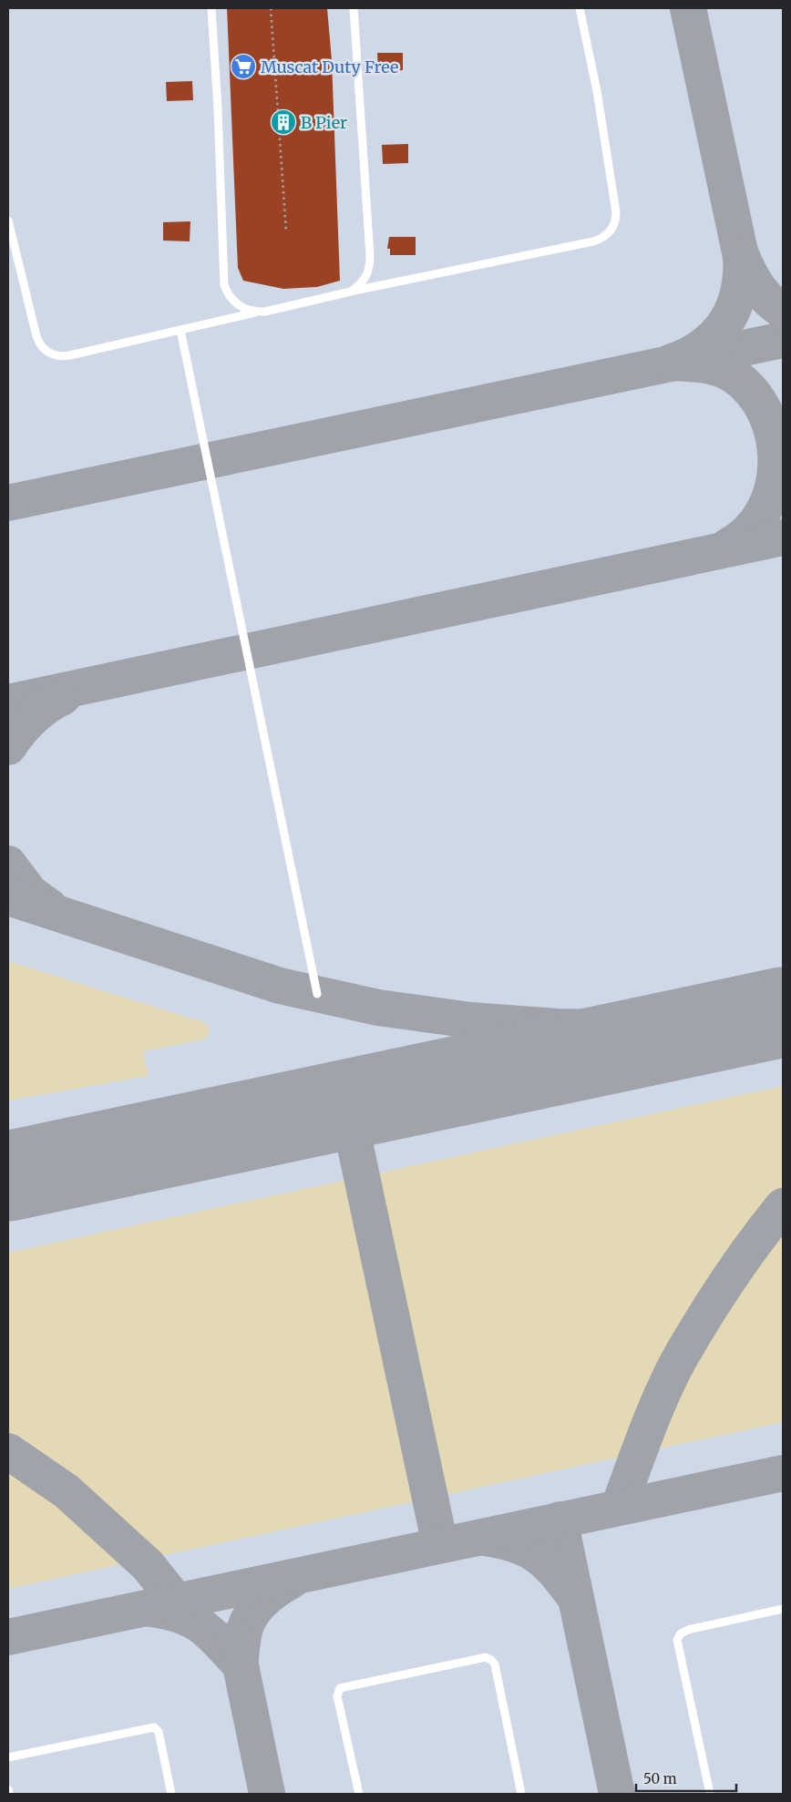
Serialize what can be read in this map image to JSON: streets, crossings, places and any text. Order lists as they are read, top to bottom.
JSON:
{
  "places": {
    "supermarket": ["Muscat Duty Free"],
    "building": ["B Pier"]
  },
  "scale_bar": "50 m"
}
